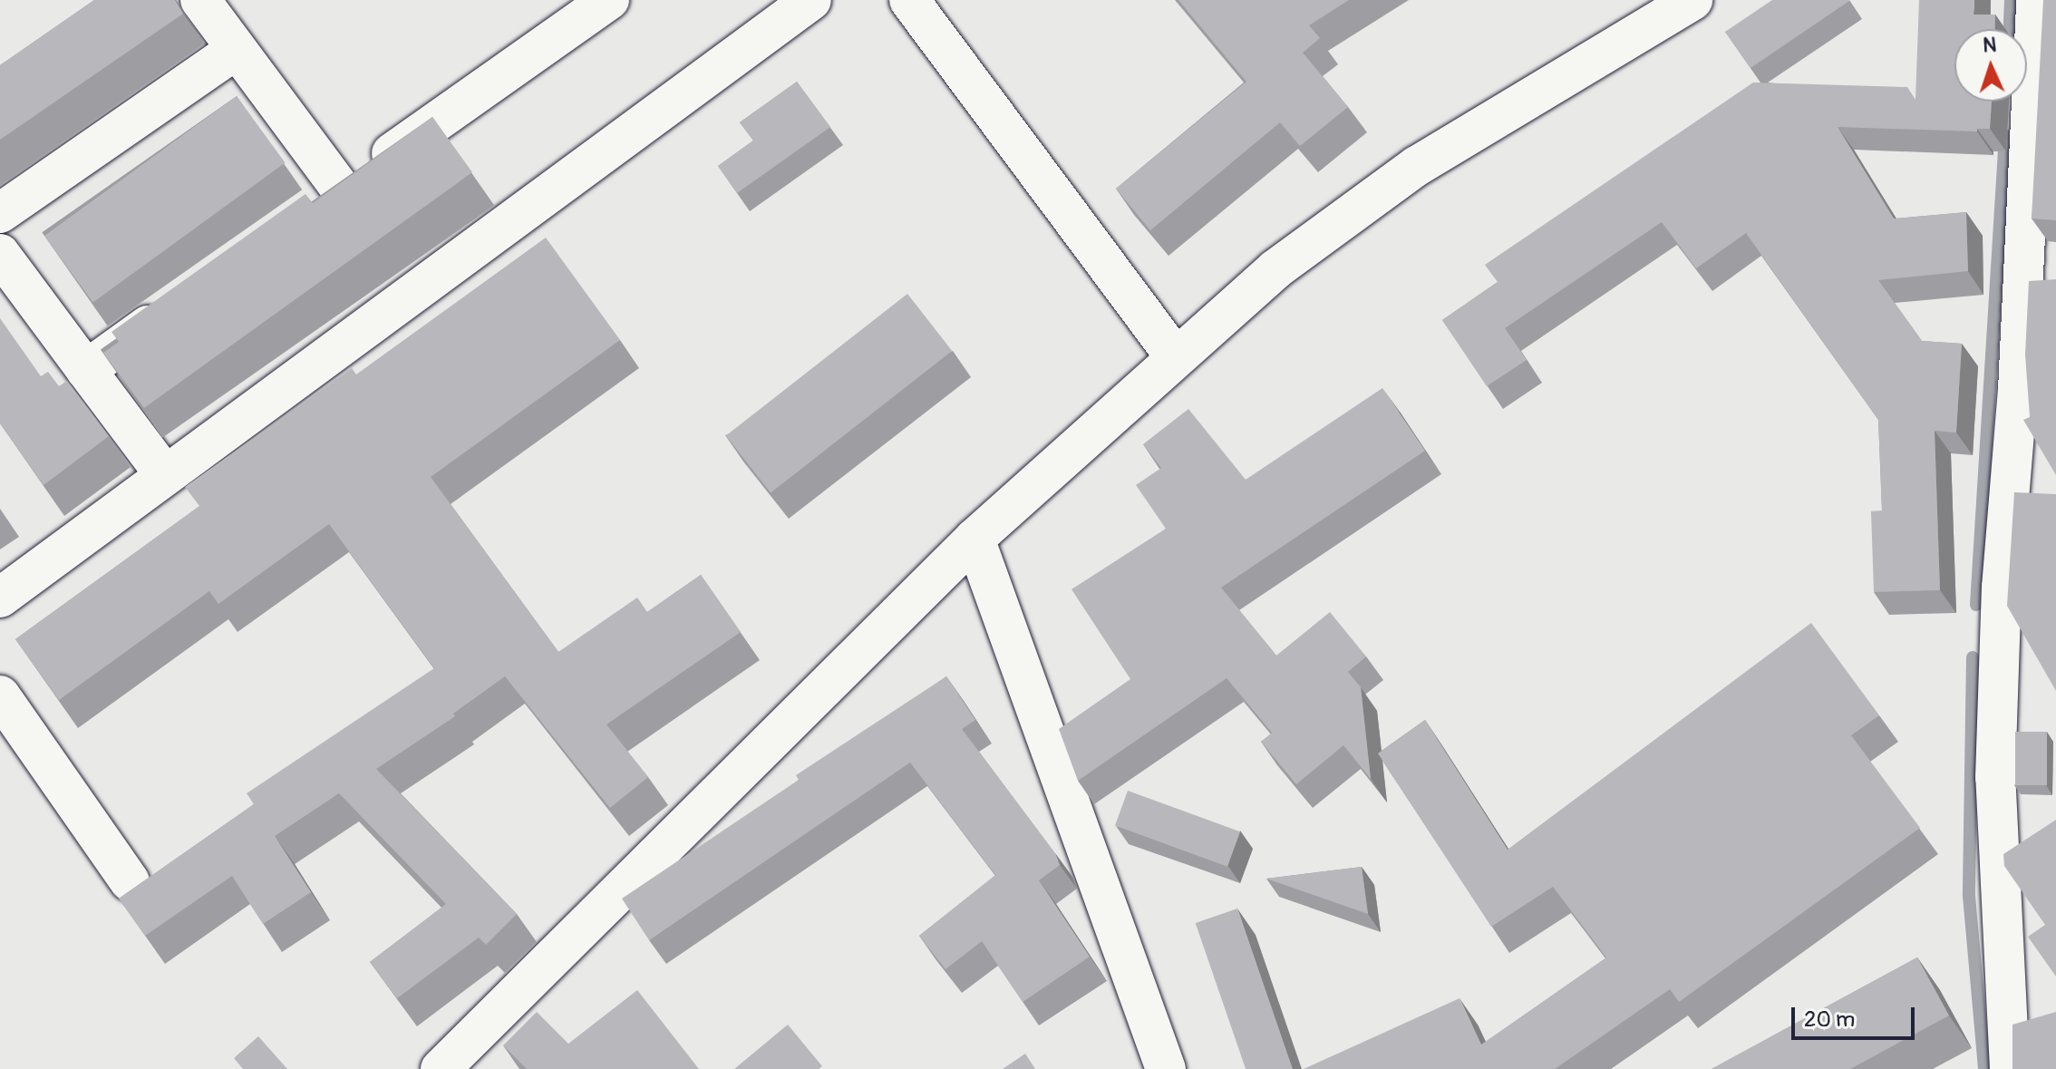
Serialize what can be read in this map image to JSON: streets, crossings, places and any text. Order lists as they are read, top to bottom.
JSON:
{
  "scale_bar": "20 m",
  "north": "top"
}
